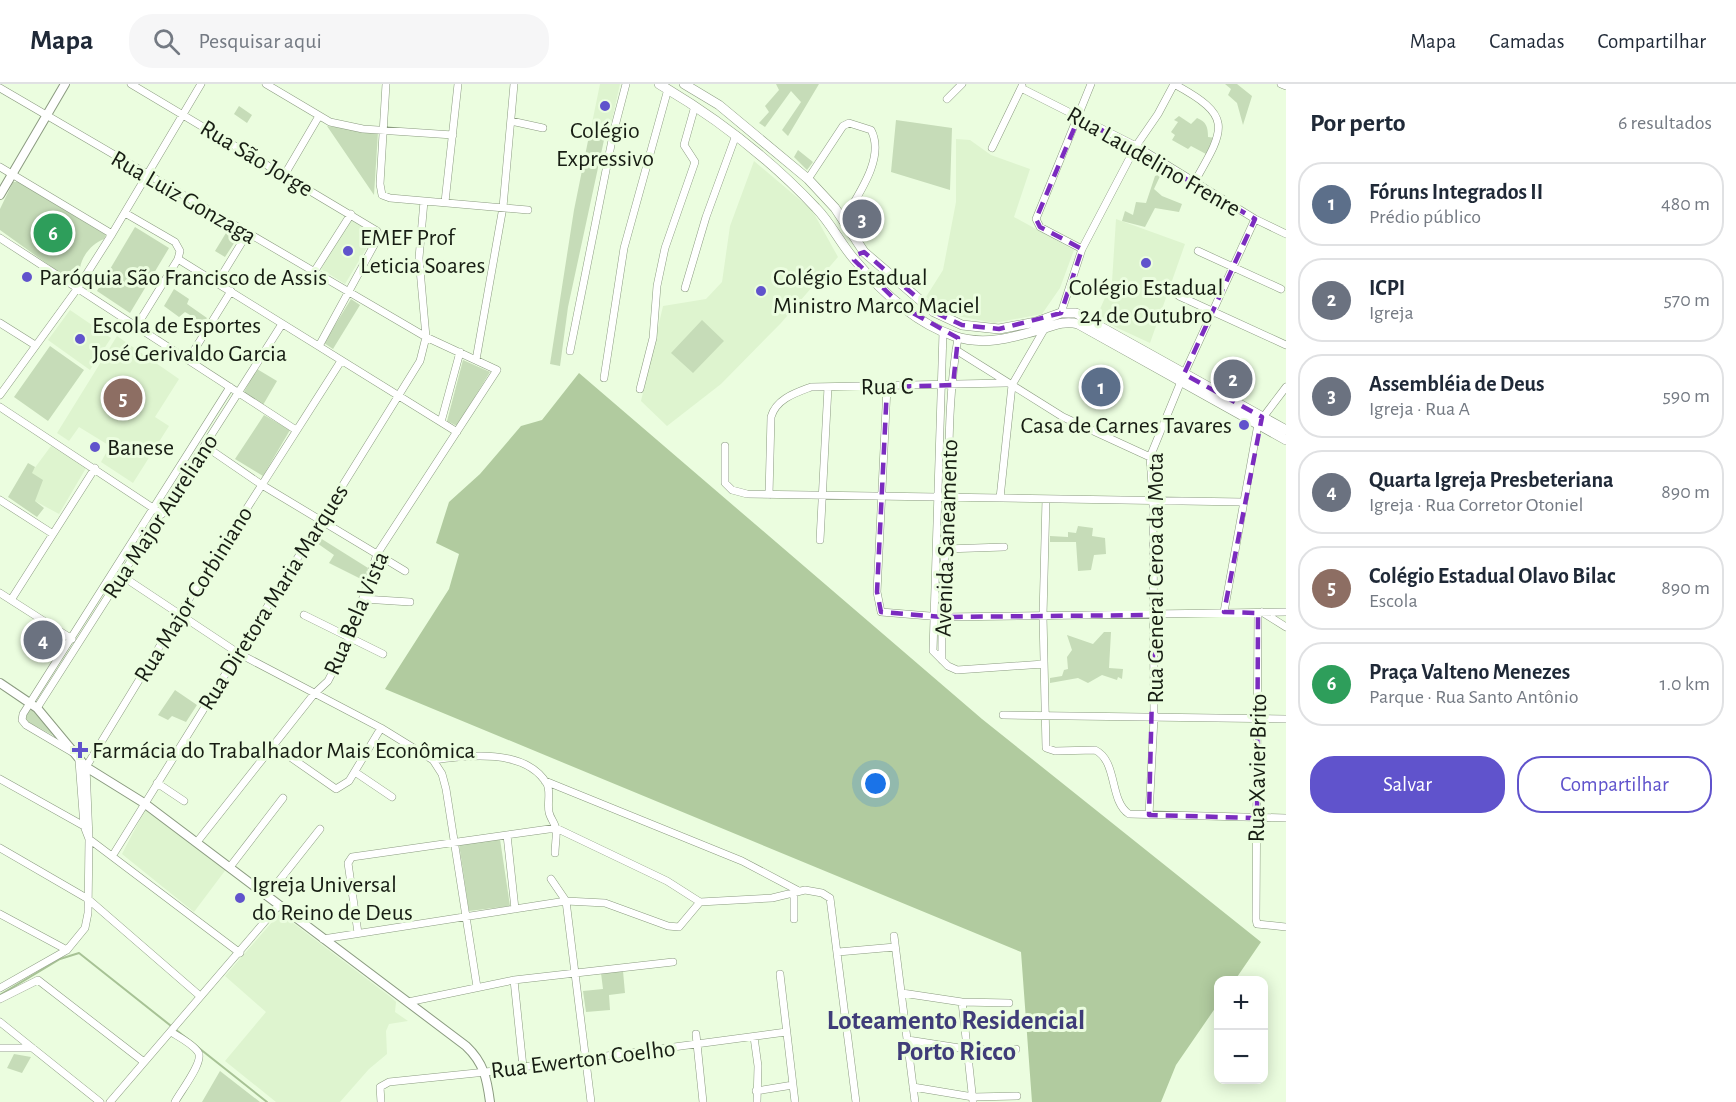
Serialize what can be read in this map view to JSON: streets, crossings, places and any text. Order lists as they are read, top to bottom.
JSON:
{
  "streets": {
    "street": [
      "Rua São Jorge",
      "Rua Laudelino Frenre",
      "Rua Luiz Gonzaga",
      "Rua C",
      "Rua Major Aureliano",
      "Avenida Saneamento",
      "Rua General Ceroa da Mota",
      "Rua Major Corbiniano",
      "Rua Diretora Maria Marques",
      "Rua Bela Vista",
      "Rua Xavier Brito",
      "Rua Ewerton Coelho"
    ]
  },
  "crossings": [
    ["Rua São Jorge", "Rua Luiz Gonzaga"],
    ["Rua Laudelino Frenre", "Rua General Ceroa da Mota"],
    ["Rua Luiz Gonzaga", "Rua Diretora Maria Marques"],
    ["Rua Luiz Gonzaga", "Rua Bela Vista"],
    ["Rua C", "Avenida Saneamento"]
  ],
  "districts": ["Loteamento Residencial Porto Ricco"],
  "places": {
    "other": [
      "Colégio Expressivo",
      "EMEF Prof Leticia Soares",
      "Colégio Estadual 24 de Outubro",
      "Paróquia São Francisco de Assis",
      "Colégio Estadual Ministro Marco Maciel",
      "Escola de Esportes José Gerivaldo Garcia",
      "Casa de Carnes Tavares",
      "Banese",
      "Igreja Universal do Reino de Deus"
    ],
    "health": ["Farmácia do Trabalhador Mais Econômica"]
  },
  "page": {
    "header": "Mapa",
    "search": "Pesquisar aqui",
    "nav": ["Mapa", "Camadas", "Compartilhar"],
    "heading": ["Por perto", "6 resultados"],
    "list": [
      {
        "mark": "1",
        "name": "Fóruns Integrados II",
        "note": "Prédio público",
        "value": "480 m"
      },
      {
        "mark": "2",
        "name": "ICPI",
        "note": "Igreja",
        "value": "570 m"
      },
      {
        "mark": "3",
        "name": "Assembléia de Deus",
        "note": "Igreja · Rua A",
        "value": "590 m"
      },
      {
        "mark": "4",
        "name": "Quarta Igreja Presbeteriana",
        "note": "Igreja · Rua Corretor Otoniel",
        "value": "890 m"
      },
      {
        "mark": "5",
        "name": "Colégio Estadual Olavo Bilac",
        "note": "Escola",
        "value": "890 m"
      },
      {
        "mark": "6",
        "name": "Praça Valteno Menezes",
        "note": "Parque · Rua Santo Antônio",
        "value": "1.0 km"
      }
    ],
    "pins": [
      "3",
      "6",
      "2",
      "1",
      "5",
      "4"
    ],
    "buttons": ["Salvar", "Compartilhar"],
    "map_buttons": ["+", "−"]
  }
}
